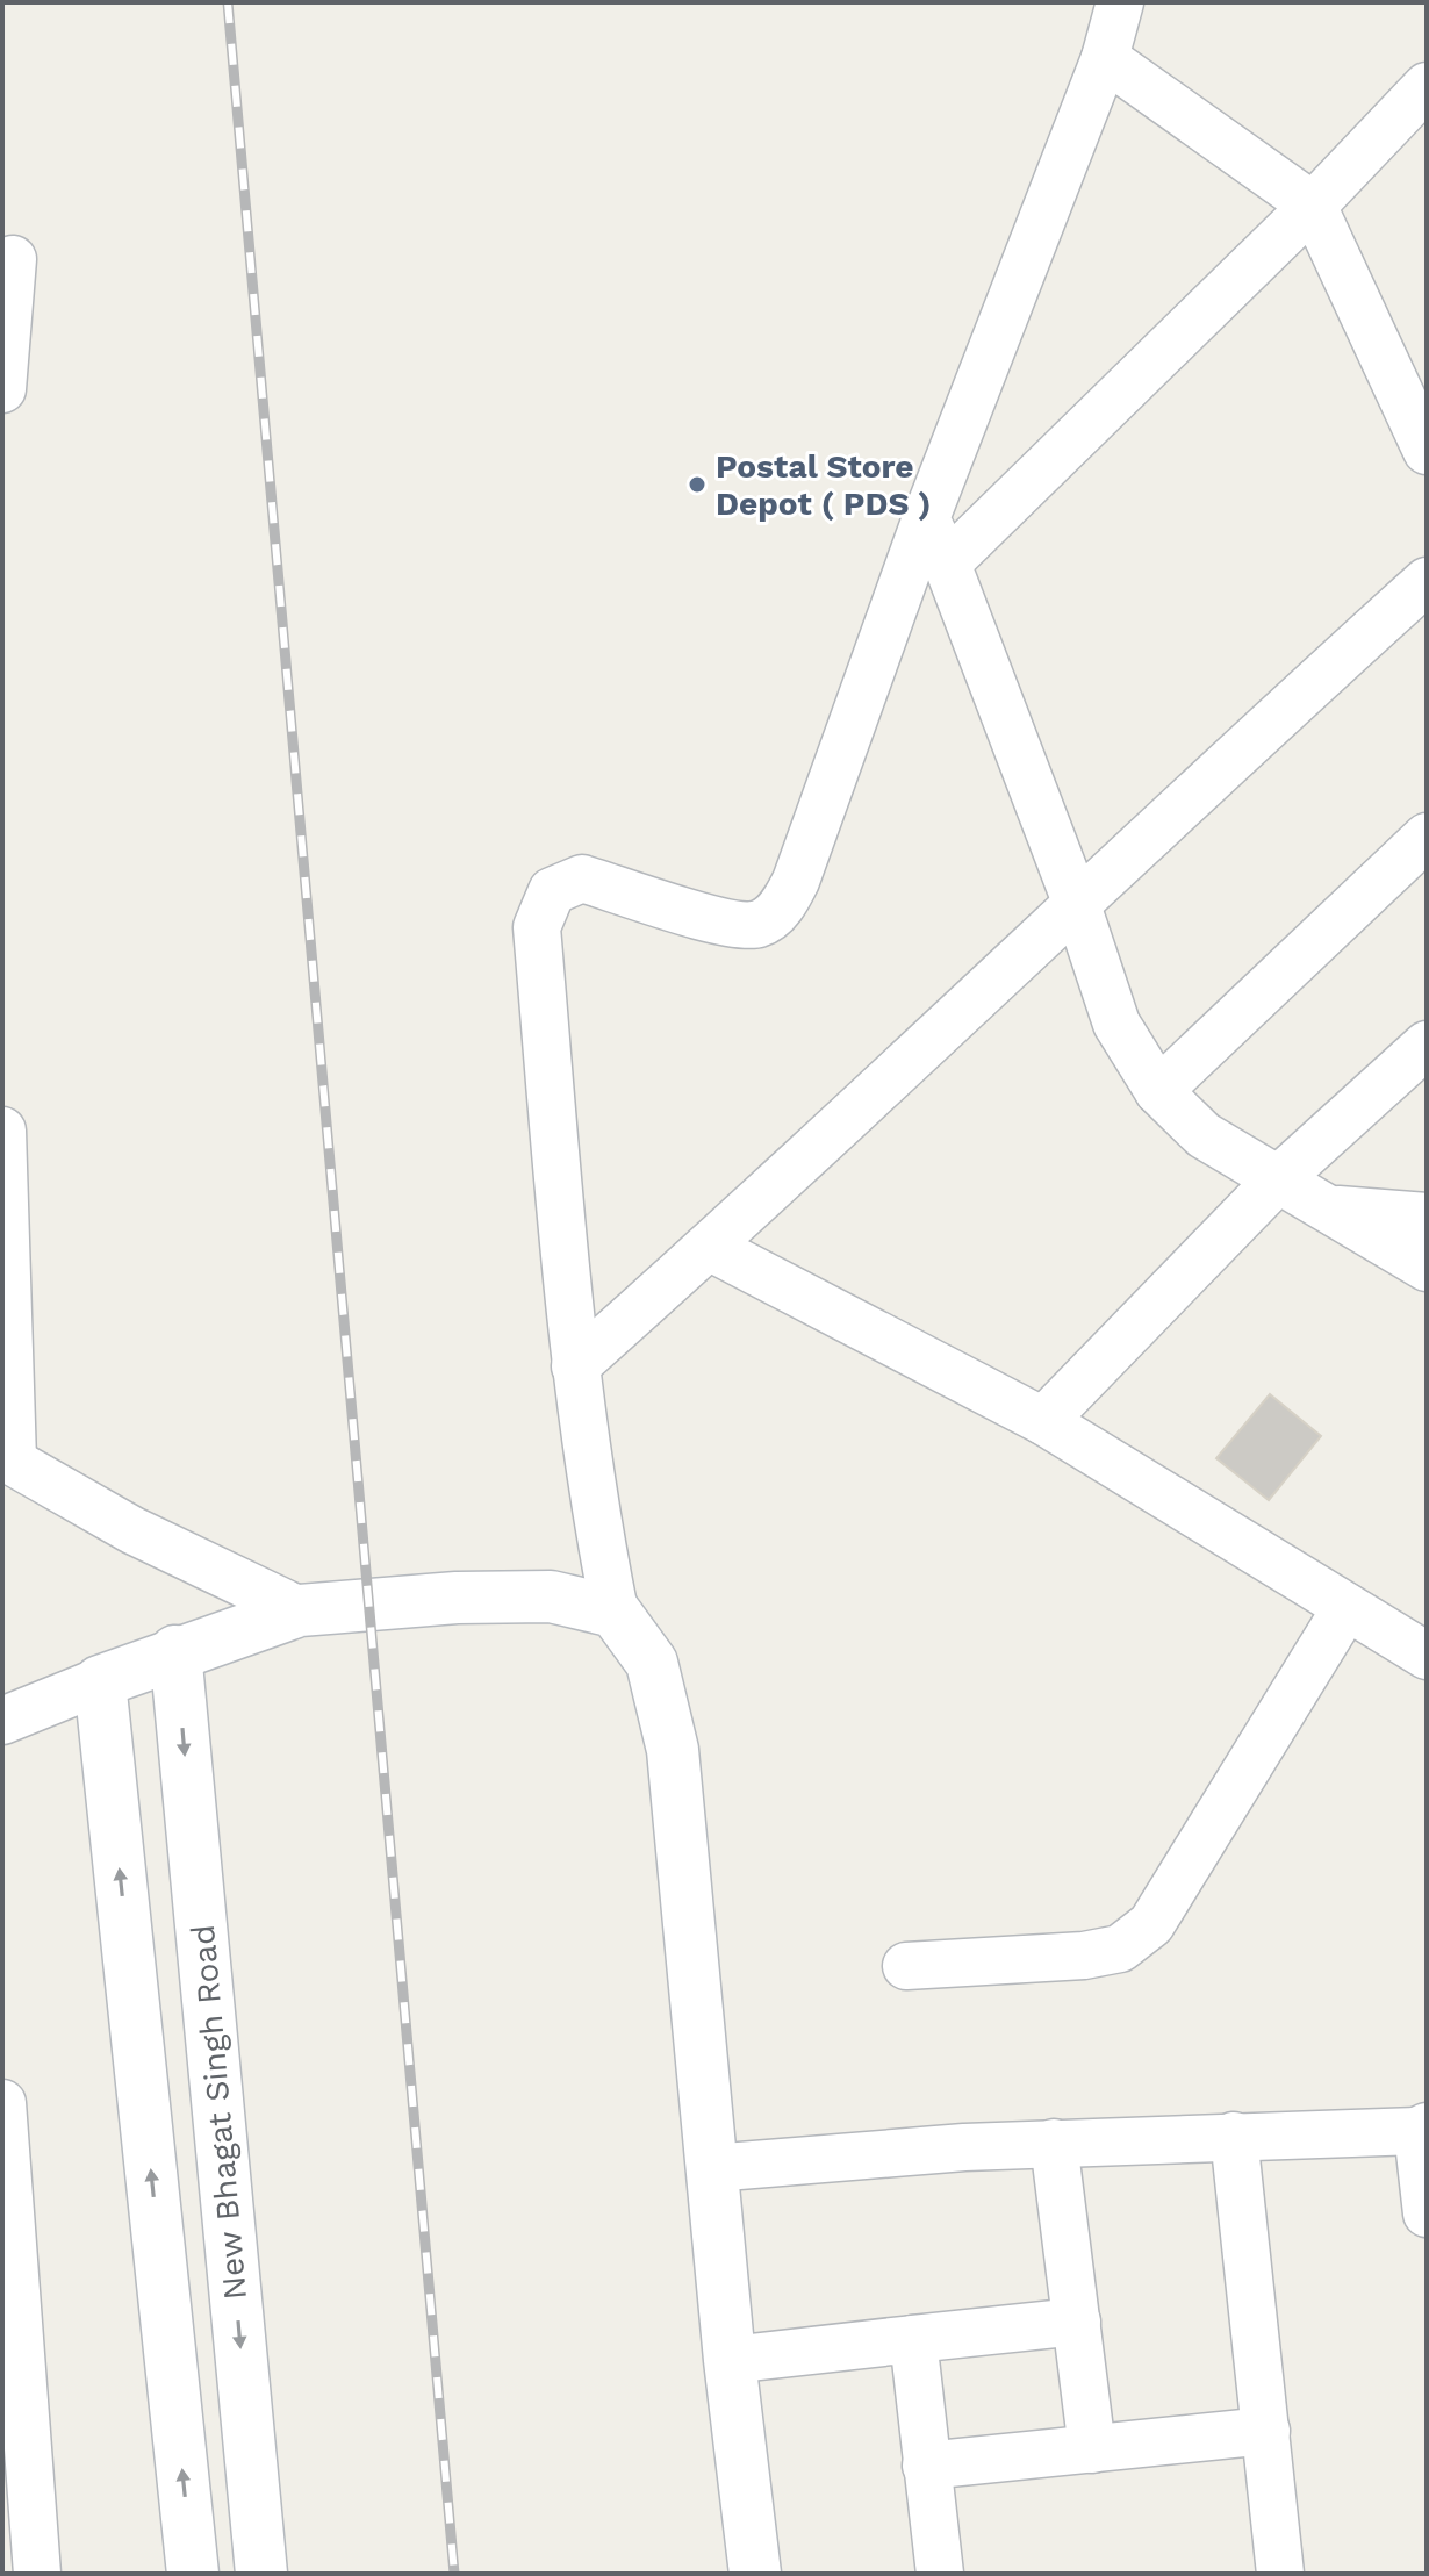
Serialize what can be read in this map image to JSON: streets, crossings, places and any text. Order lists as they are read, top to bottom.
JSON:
{
  "streets": {
    "street": ["New Bhagat Singh Road"]
  },
  "places": ["Postal Store Depot ( PDS )"]
}
